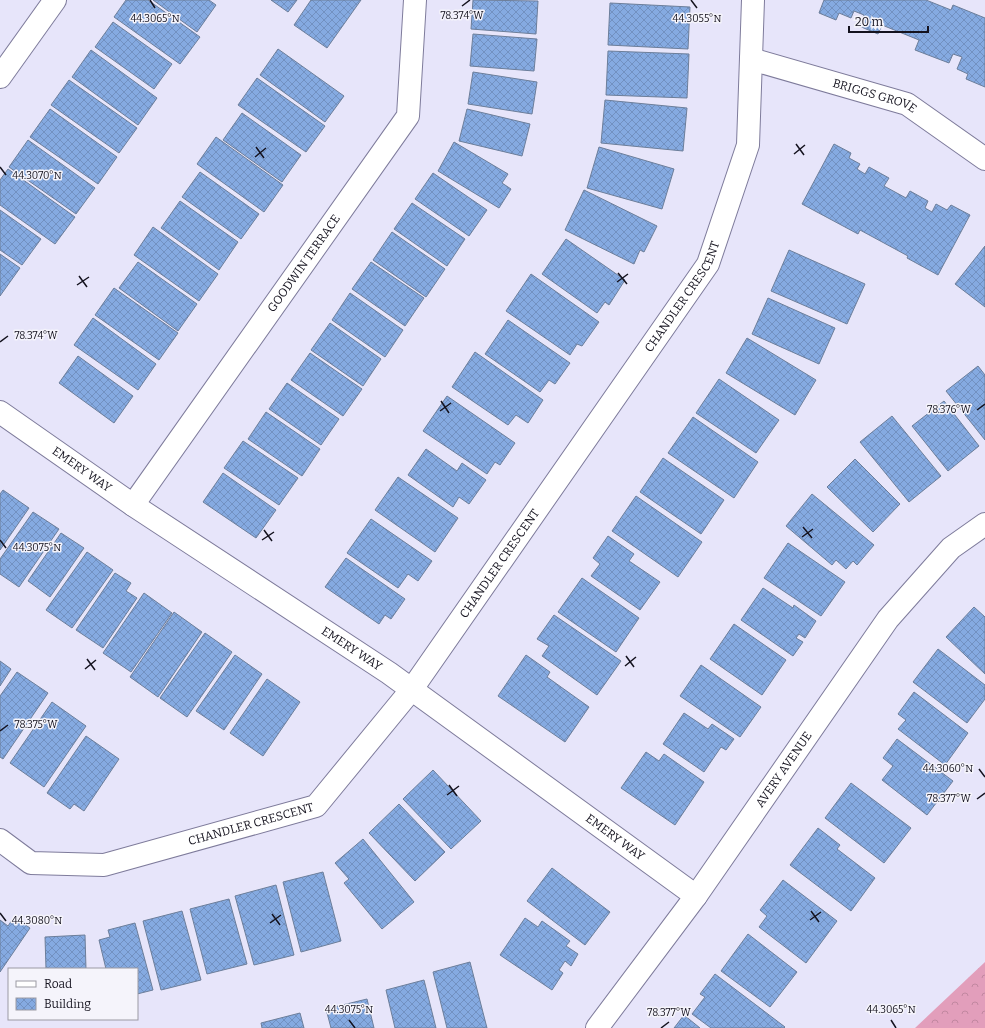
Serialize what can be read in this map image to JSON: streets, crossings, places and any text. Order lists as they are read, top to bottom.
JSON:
{
  "streets": {
    "street": [
      "BRIGGS GROVE",
      "GOODWIN TERRACE",
      "CHANDLER CRESCENT",
      "EMERY WAY",
      "AVERY AVENUE"
    ]
  },
  "crossings": [
    ["BRIGGS GROVE", "CHANDLER CRESCENT"],
    ["GOODWIN TERRACE", "EMERY WAY"],
    ["CHANDLER CRESCENT", "EMERY WAY"],
    ["EMERY WAY", "AVERY AVENUE"]
  ],
  "legend": ["Road", "Building"],
  "scale_bar": "20 m",
  "coordinates": [
    "78.374°W",
    "44.3065°N",
    "44.3055°N",
    "44.3070°N",
    "78.376°W",
    "44.3075°N",
    "78.375°W",
    "44.3060°N",
    "78.377°W",
    "44.3080°N"
  ]
}
